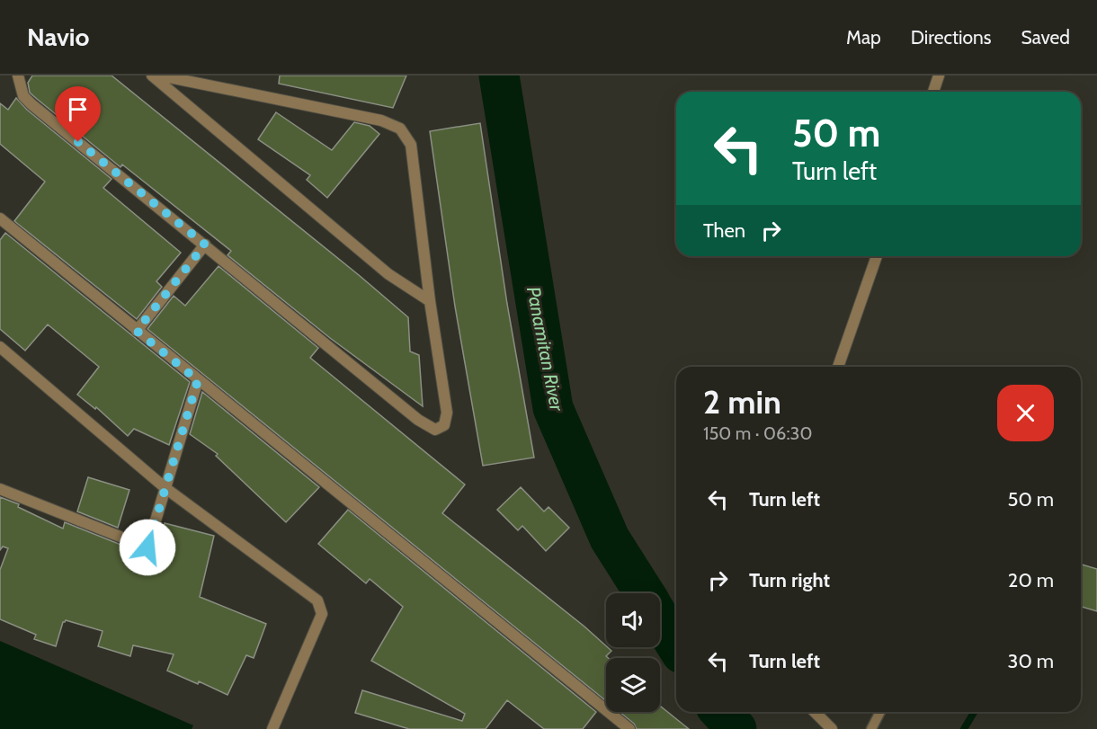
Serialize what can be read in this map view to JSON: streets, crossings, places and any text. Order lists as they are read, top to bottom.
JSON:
{
  "water": ["Panamitan River"],
  "page": {
    "header": "Navio",
    "nav": ["Map", "Directions", "Saved"],
    "turn": ["50 m", "Turn left"],
    "then": "Then",
    "heading": ["2 min", "150 m · 06:30"],
    "list": [
      {
        "name": "Turn left",
        "value": "50 m"
      },
      {
        "name": "Turn right",
        "value": "20 m"
      },
      {
        "name": "Turn left",
        "value": "30 m"
      }
    ]
  }
}
